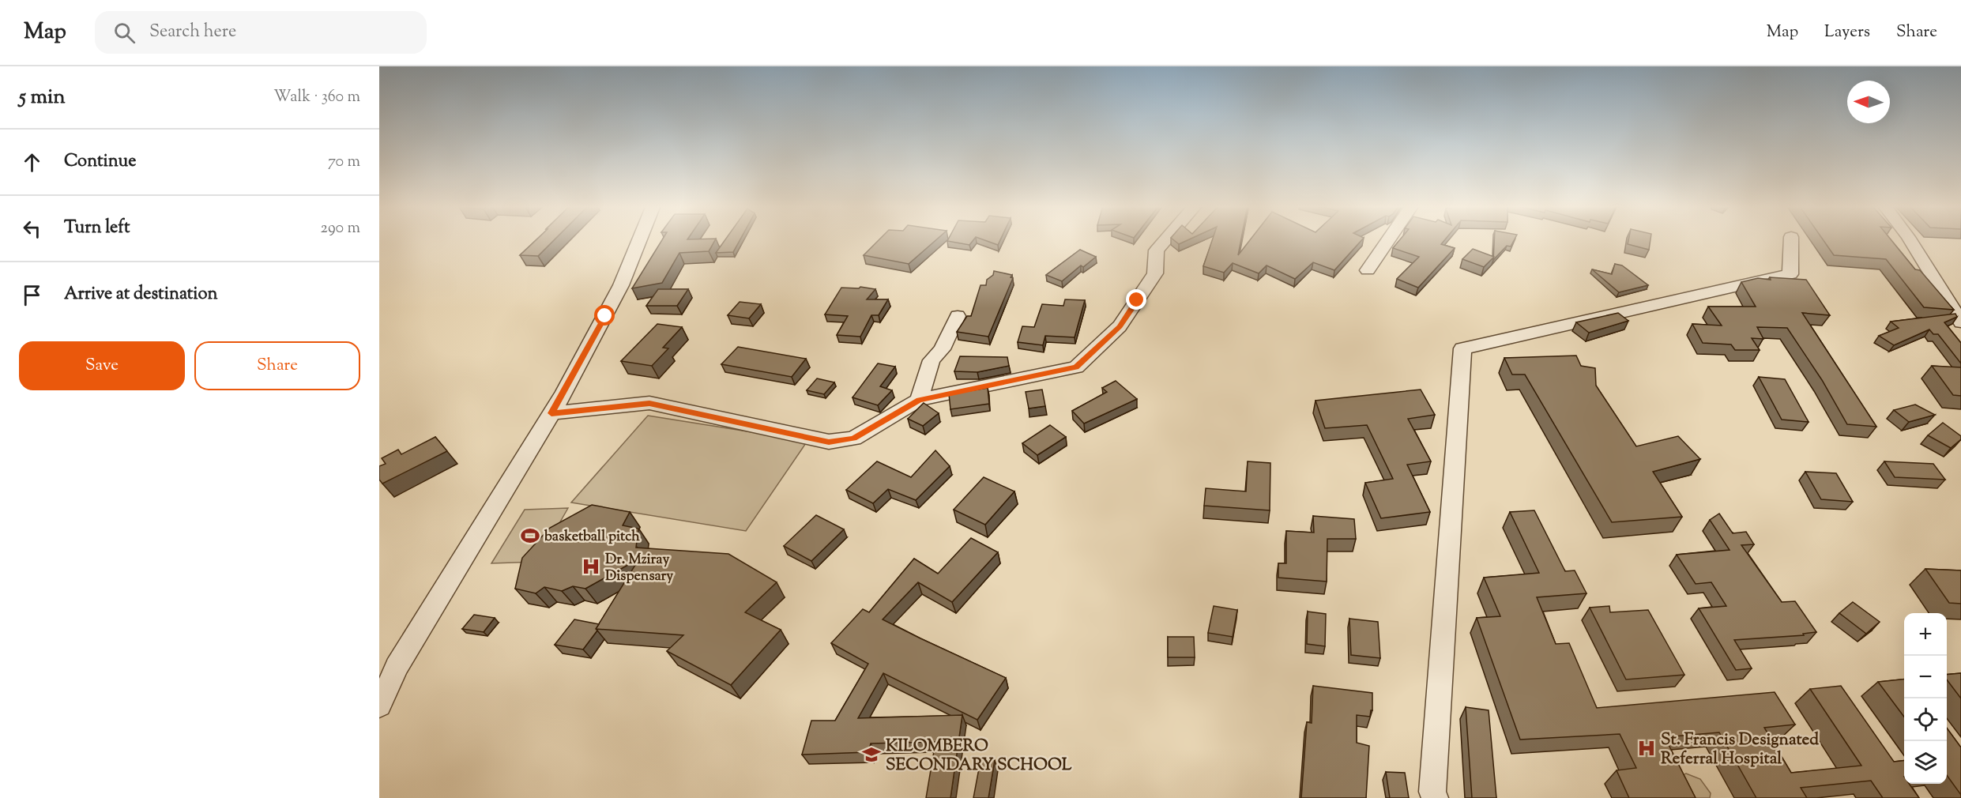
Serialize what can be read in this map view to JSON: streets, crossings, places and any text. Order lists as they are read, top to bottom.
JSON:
{
  "places": {
    "sports": ["basketball pitch"],
    "hospital": ["Dr. Mziray Dispensary", "St. Francis Designated Referral Hospital"],
    "school or university": ["KILOMBERO SECONDARY SCHOOL"]
  },
  "north": "left",
  "page": {
    "header": "Map",
    "search": "Search here",
    "nav": ["Map", "Layers", "Share"],
    "heading": ["5 min", "Walk · 360 m"],
    "list": [
      ["Continue", "70 m"],
      ["Turn left", "290 m"],
      "Arrive at destination"
    ],
    "buttons": ["Save", "Share"],
    "map_buttons": ["+", "−"]
  }
}
